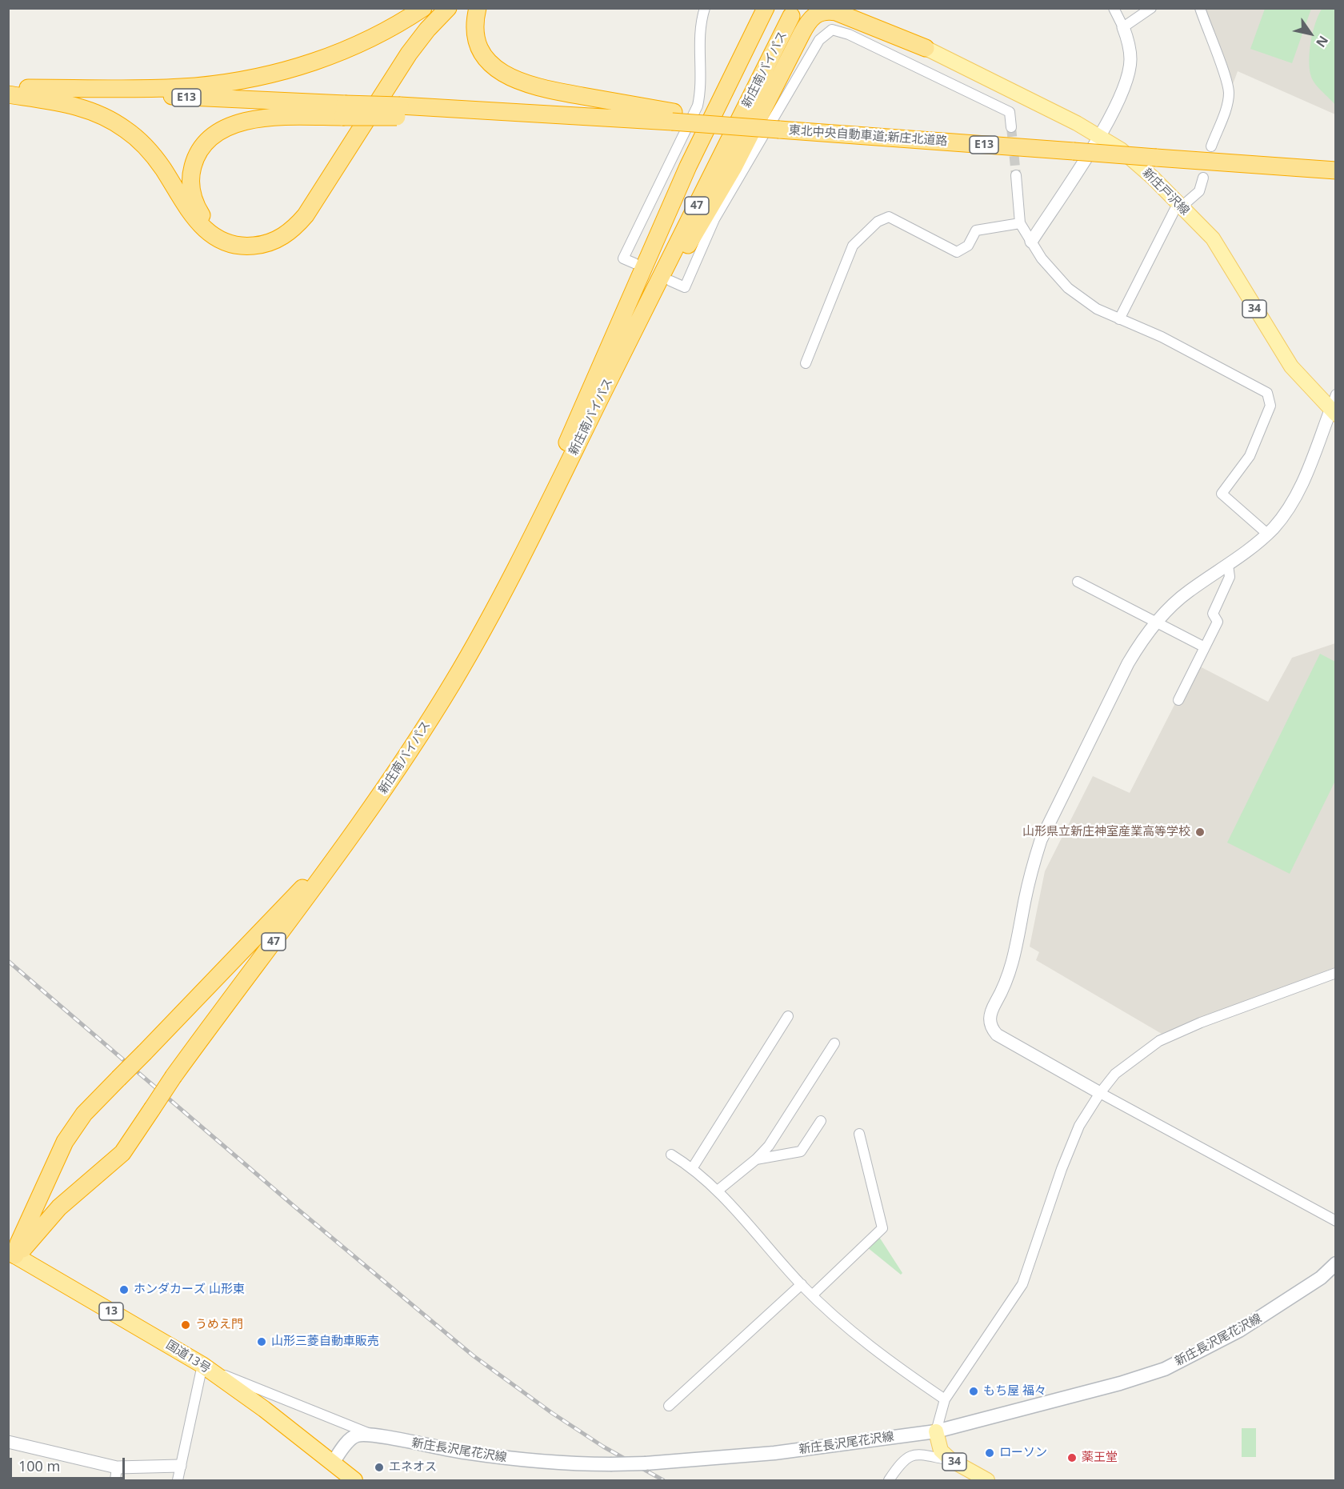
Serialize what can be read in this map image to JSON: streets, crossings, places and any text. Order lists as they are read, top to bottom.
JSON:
{
  "streets": {
    "highway": [
      "新庄南バイパス",
      "E13",
      "東北中央自動車道;新庄北道路",
      "47",
      "34",
      "13",
      "国道13号"
    ],
    "main road": ["新庄戸沢線", "新庄長沢尾花沢線"]
  },
  "crossings": [
    ["新庄南バイパス", "47"],
    ["E13", "東北中央自動車道;新庄北道路"],
    ["新庄戸沢線", "34"],
    ["47", "国道13号"],
    ["34", "新庄長沢尾花沢線"],
    ["新庄長沢尾花沢線", "国道13号"]
  ],
  "places": [
    "山形県立新庄神室産業高等学校",
    "ホンダカーズ 山形東",
    "うめえ門",
    "山形三菱自動車販売",
    "もち屋 福々",
    "ローソン",
    "薬王堂",
    "エネオス"
  ],
  "scale_bar": "100 m",
  "north": "bottom right"
}
